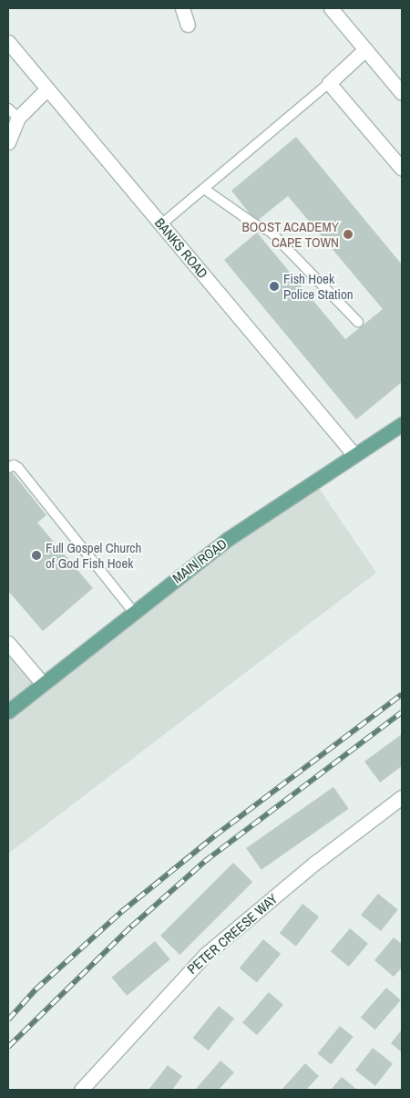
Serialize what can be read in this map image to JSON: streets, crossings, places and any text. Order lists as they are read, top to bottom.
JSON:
{
  "streets": {
    "main road": ["MAIN ROAD"],
    "street": ["BANKS ROAD", "PETER CREESE WAY"]
  },
  "crossings": [
    ["BANKS ROAD", "MAIN ROAD"]
  ],
  "places": ["BOOST ACADEMY CAPE TOWN", "Fish Hoek Police Station", "Full Gospel Church of God Fish Hoek"]
}
